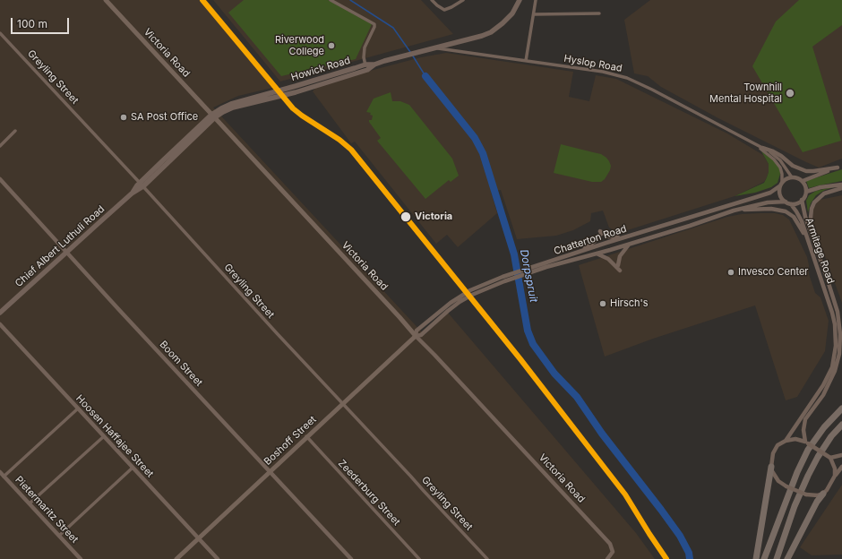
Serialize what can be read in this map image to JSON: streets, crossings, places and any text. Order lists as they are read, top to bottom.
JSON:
{
  "streets": {
    "main road": [
      "Victoria Road",
      "Howick Road",
      "Chief Albert Luthuli Road",
      "Boshoff Street"
    ],
    "street": [
      "Hyslop Road",
      "Greyling Street",
      "Chatterton Road",
      "Armitage Road",
      "Boom Street",
      "Hoosen Haffajee Street",
      "Zeederburg Street",
      "Pietermaritz Street"
    ]
  },
  "crossings": [
    ["Victoria Road", "Howick Road"],
    ["Victoria Road", "Chatterton Road"],
    ["Victoria Road", "Chief Albert Luthuli Road"],
    ["Victoria Road", "Boshoff Street"],
    ["Hyslop Road", "Howick Road"],
    ["Hyslop Road", "Chatterton Road"],
    ["Hyslop Road", "Armitage Road"],
    ["Howick Road", "Chief Albert Luthuli Road"],
    ["Greyling Street", "Chief Albert Luthuli Road"],
    ["Greyling Street", "Boshoff Street"],
    ["Chatterton Road", "Armitage Road"],
    ["Chatterton Road", "Boshoff Street"],
    ["Chief Albert Luthuli Road", "Boom Street"],
    ["Boom Street", "Boshoff Street"],
    ["Hoosen Haffajee Street", "Boshoff Street"],
    ["Boshoff Street", "Zeederburg Street"]
  ],
  "water": ["Dorpspruit"],
  "places": [
    "Riverwood College",
    "Townhill Mental Hospital",
    "SA Post Office",
    "Victoria",
    "Invesco Center",
    "Hirsch's"
  ],
  "scale_bar": "100 m"
}
